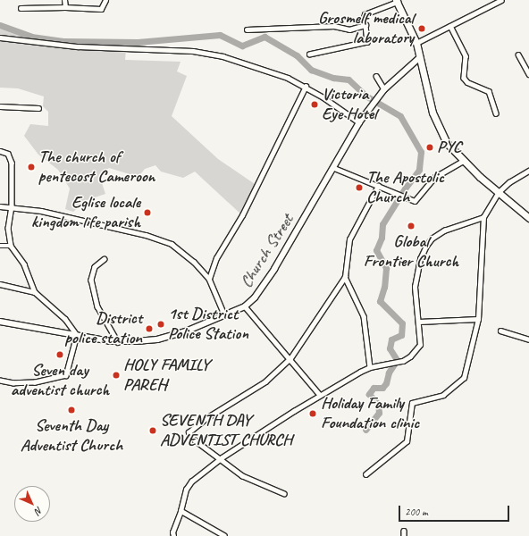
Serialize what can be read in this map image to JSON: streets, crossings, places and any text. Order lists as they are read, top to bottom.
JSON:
{
  "streets": {
    "main road": ["Church Street"]
  },
  "places": [
    "Grosmelf medical laboratory",
    "Victoria Eye Hotel",
    "PYC",
    "The church of pentecost Cameroon",
    "The Apostolic Church",
    "Eglise locale kingdom life parish",
    "Global Frontier Church",
    "1st District Police Station",
    "District police station",
    "Seven day adventist church",
    "HOLY FAMILY PAREH",
    "Seventh Day Adventist Church",
    "Holiday Family Foundation clinic",
    "SEVENTH DAY ADVENTIST CHURCH"
  ],
  "scale_bar": "200 m",
  "north": "bottom right"
}
